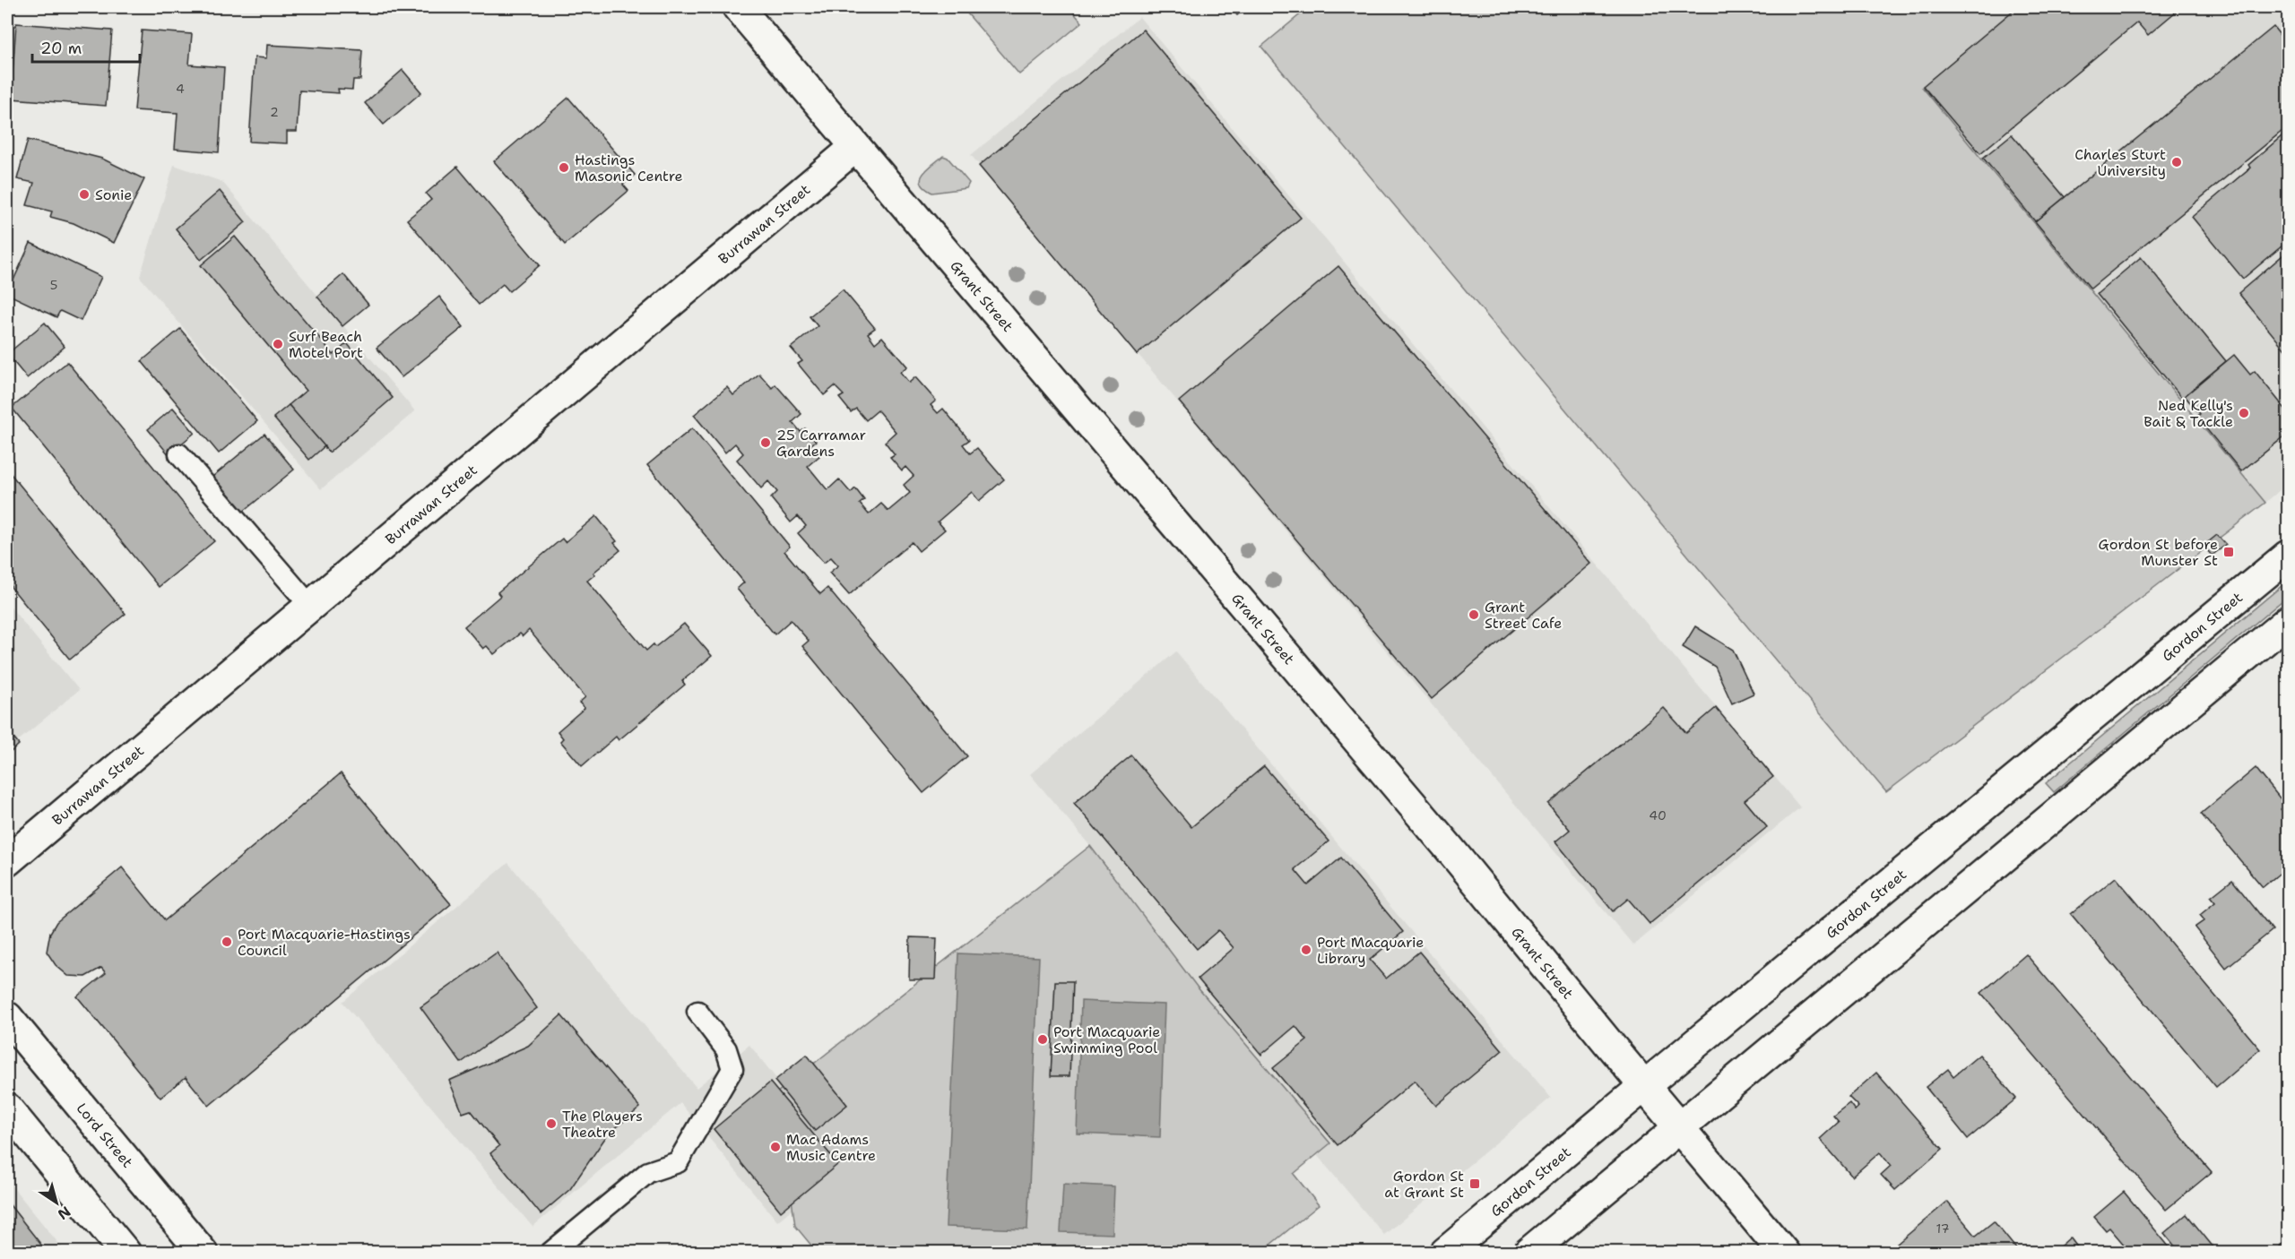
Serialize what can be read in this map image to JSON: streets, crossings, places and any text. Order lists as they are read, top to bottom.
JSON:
{
  "streets": {
    "street": [
      "Burrawan Street",
      "Grant Street",
      "Gordon Street",
      "Lord Street"
    ]
  },
  "crossings": [
    ["Burrawan Street", "Grant Street"],
    ["Grant Street", "Gordon Street"]
  ],
  "places": {
    "other": [
      "Charles Sturt University",
      "Hastings Masonic Centre",
      "Sonie",
      "Surf Beach Motel Port",
      "Ned Kelly's Bait & Tackle",
      "25 Carramar Gardens",
      "Grant Street Cafe",
      "Port Macquarie-Hastings Council",
      "Port Macquarie Library",
      "Port Macquarie Swimming Pool",
      "The Players Theatre",
      "Mac Adams Music Centre"
    ],
    "transit": ["Gordon St before Munster St", "Gordon St at Grant St"]
  },
  "house_numbers": [
    "4",
    "2",
    "5",
    "40",
    "17"
  ],
  "scale_bar": "20 m",
  "north": "bottom right"
}
